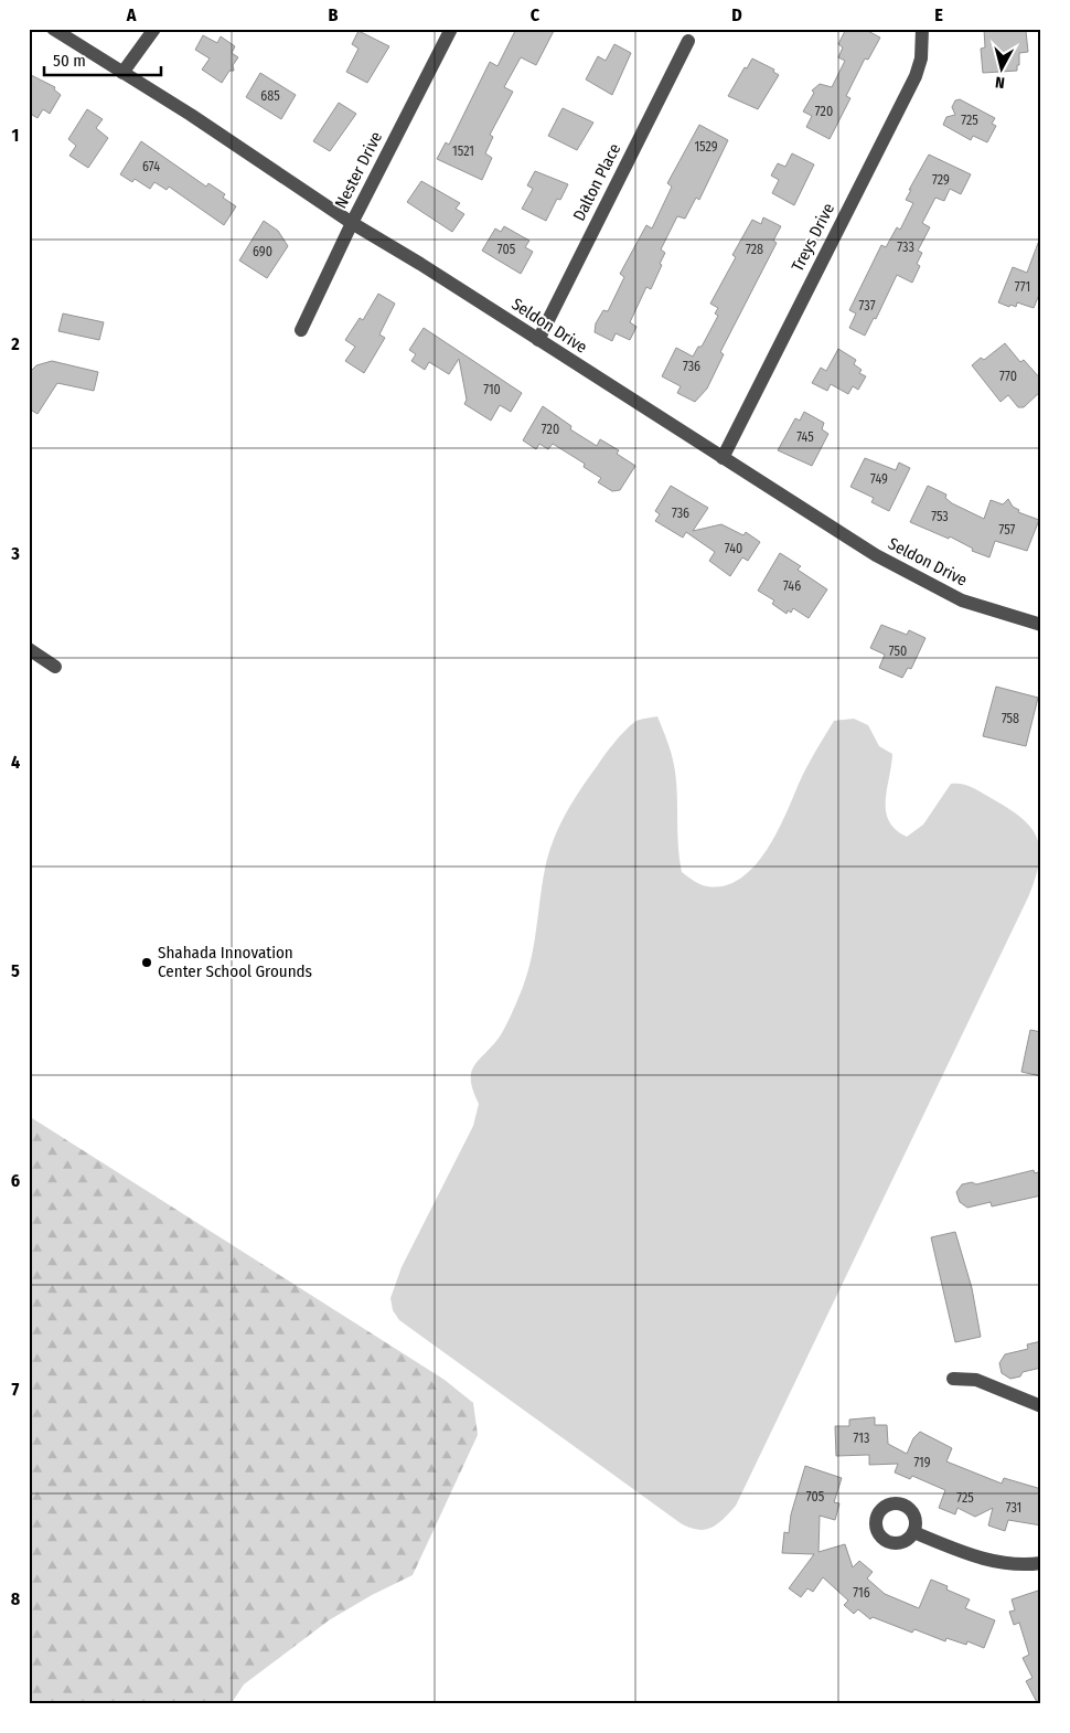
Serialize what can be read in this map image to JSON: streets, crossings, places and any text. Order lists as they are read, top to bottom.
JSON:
{
  "streets": {
    "street": [
      "Nester Drive",
      "Dalton Place",
      "Treys Drive",
      "Seldon Drive"
    ]
  },
  "crossings": [
    ["Nester Drive", "Seldon Drive"],
    ["Dalton Place", "Seldon Drive"],
    ["Treys Drive", "Seldon Drive"]
  ],
  "places": ["Shahada Innovation Center School Grounds"],
  "house_numbers": [
    "685",
    "720",
    "725",
    "1529",
    "1521",
    "674",
    "729",
    "733",
    "705",
    "728",
    "690",
    "771",
    "737",
    "736",
    "770",
    "710",
    "720",
    "745",
    "749",
    "736",
    "753",
    "757",
    "740",
    "746",
    "750",
    "758",
    "713",
    "719",
    "705",
    "725",
    "731",
    "716"
  ],
  "scale_bar": "50 m",
  "north": "bottom",
  "grid": {
    "columns": [
      "A",
      "B",
      "C",
      "D",
      "E"
    ],
    "rows": [
      "1",
      "2",
      "3",
      "4",
      "5",
      "6",
      "7",
      "8"
    ]
  }
}
